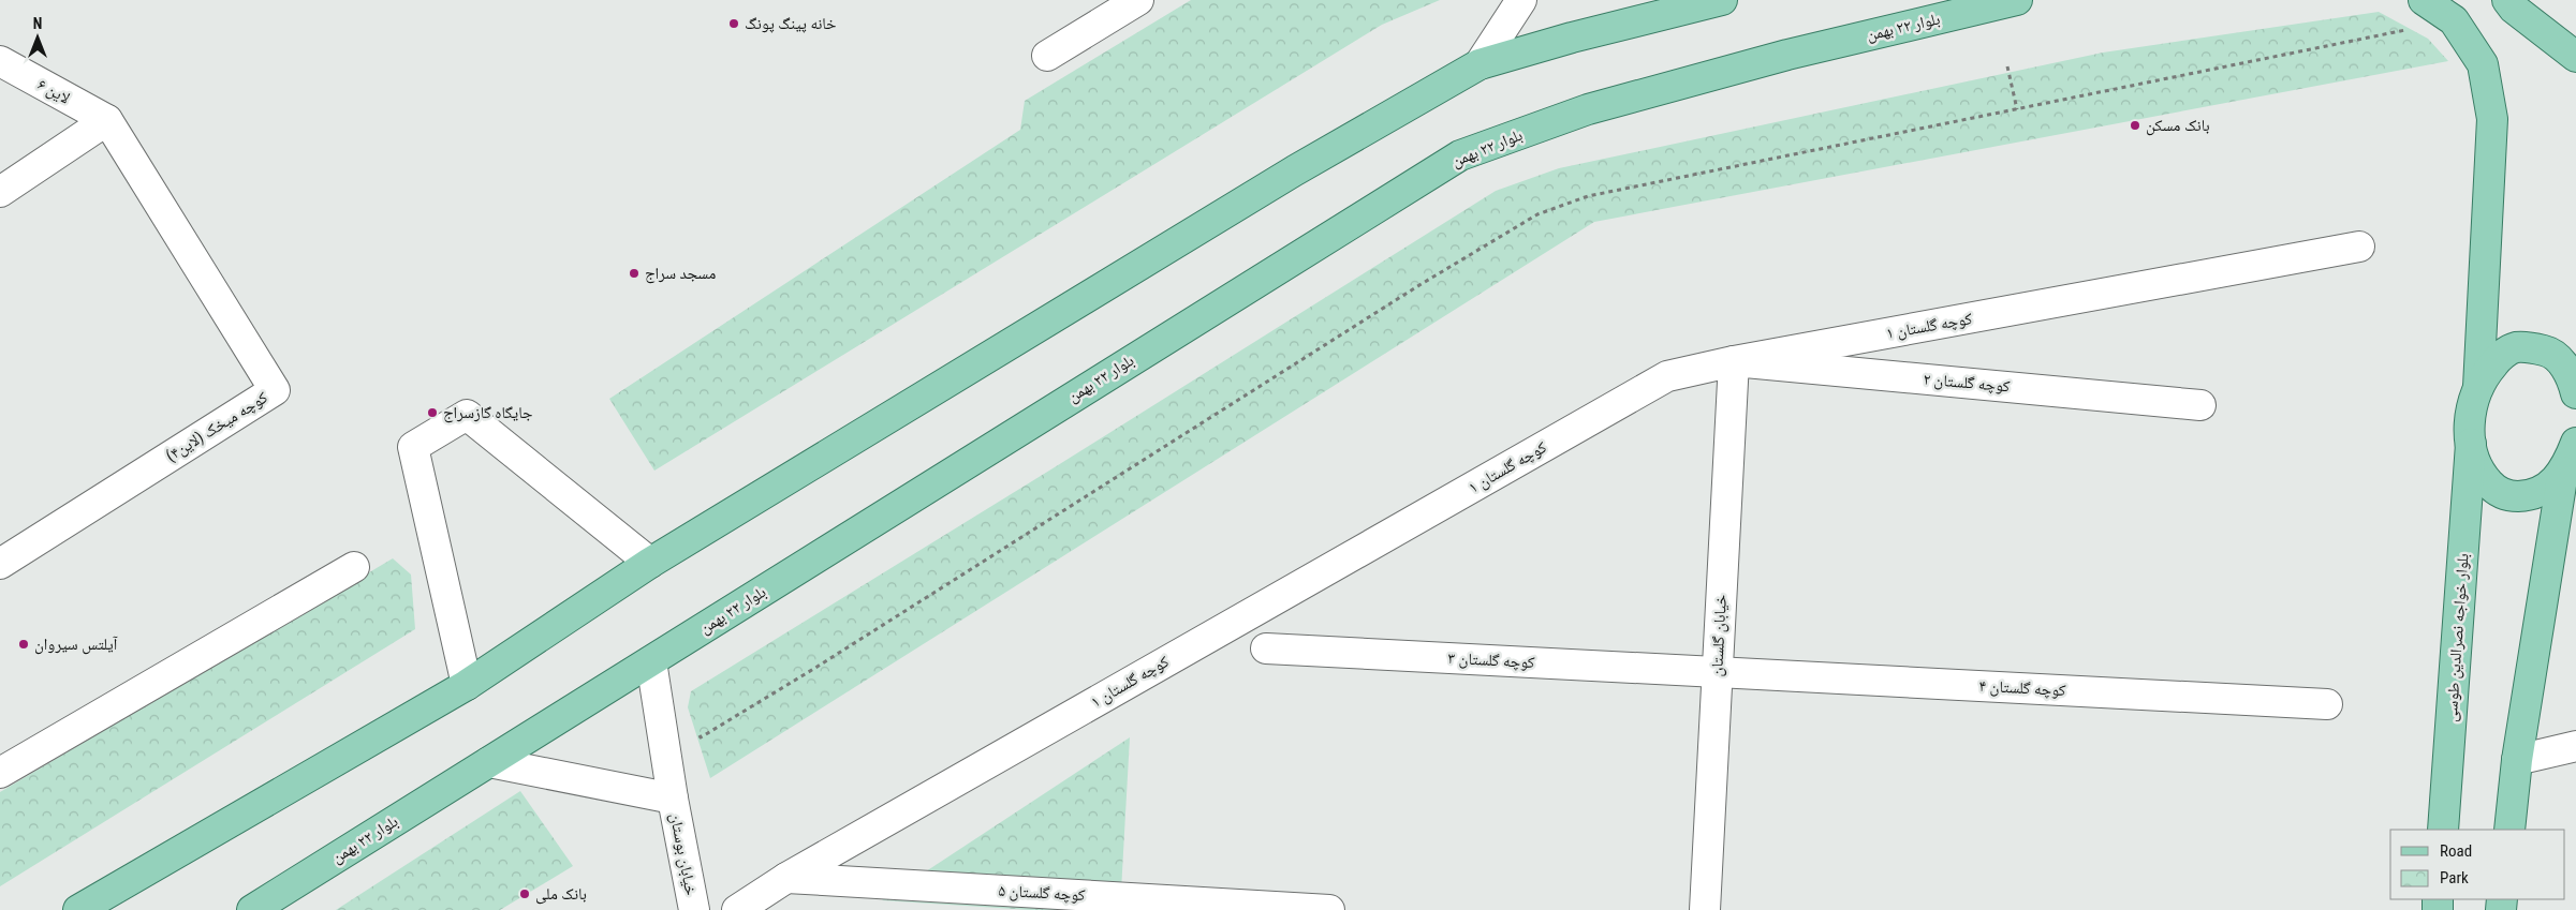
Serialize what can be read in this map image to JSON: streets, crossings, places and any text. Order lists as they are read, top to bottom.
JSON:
{
  "streets": {
    "main road": ["بلوار ۲۲ بهمن", "بلوار خواجه نصرالدین طوسی"],
    "street": [
      "لاین ۶",
      "کوچه گلستان ۱",
      "کوچه گلستان ۲",
      "کوچه میخک (لاین۴)",
      "خیابان گلستان",
      "کوچه گلستان ۳",
      "کوچه گلستان ۴",
      "خیابان بوستان",
      "کوچه گلستان ۵"
    ]
  },
  "crossings": [
    ["بلوار ۲۲ بهمن", "خیابان بوستان"],
    ["لاین ۶", "کوچه میخک (لاین۴)"],
    ["کوچه گلستان ۱", "کوچه گلستان ۲"],
    ["کوچه گلستان ۱", "خیابان گلستان"],
    ["کوچه گلستان ۱", "کوچه گلستان ۵"],
    ["کوچه گلستان ۲", "خیابان گلستان"],
    ["خیابان گلستان", "کوچه گلستان ۳"],
    ["خیابان گلستان", "کوچه گلستان ۴"],
    ["کوچه گلستان ۳", "کوچه گلستان ۴"]
  ],
  "places": [
    "خانه پینگ پونگ",
    "بانک مسکن",
    "مسجد سراج",
    "جایگاه گازسراج",
    "آیلتس سیروان",
    "بانک ملی"
  ],
  "legend": ["Road", "Park"],
  "north": "top"
}
